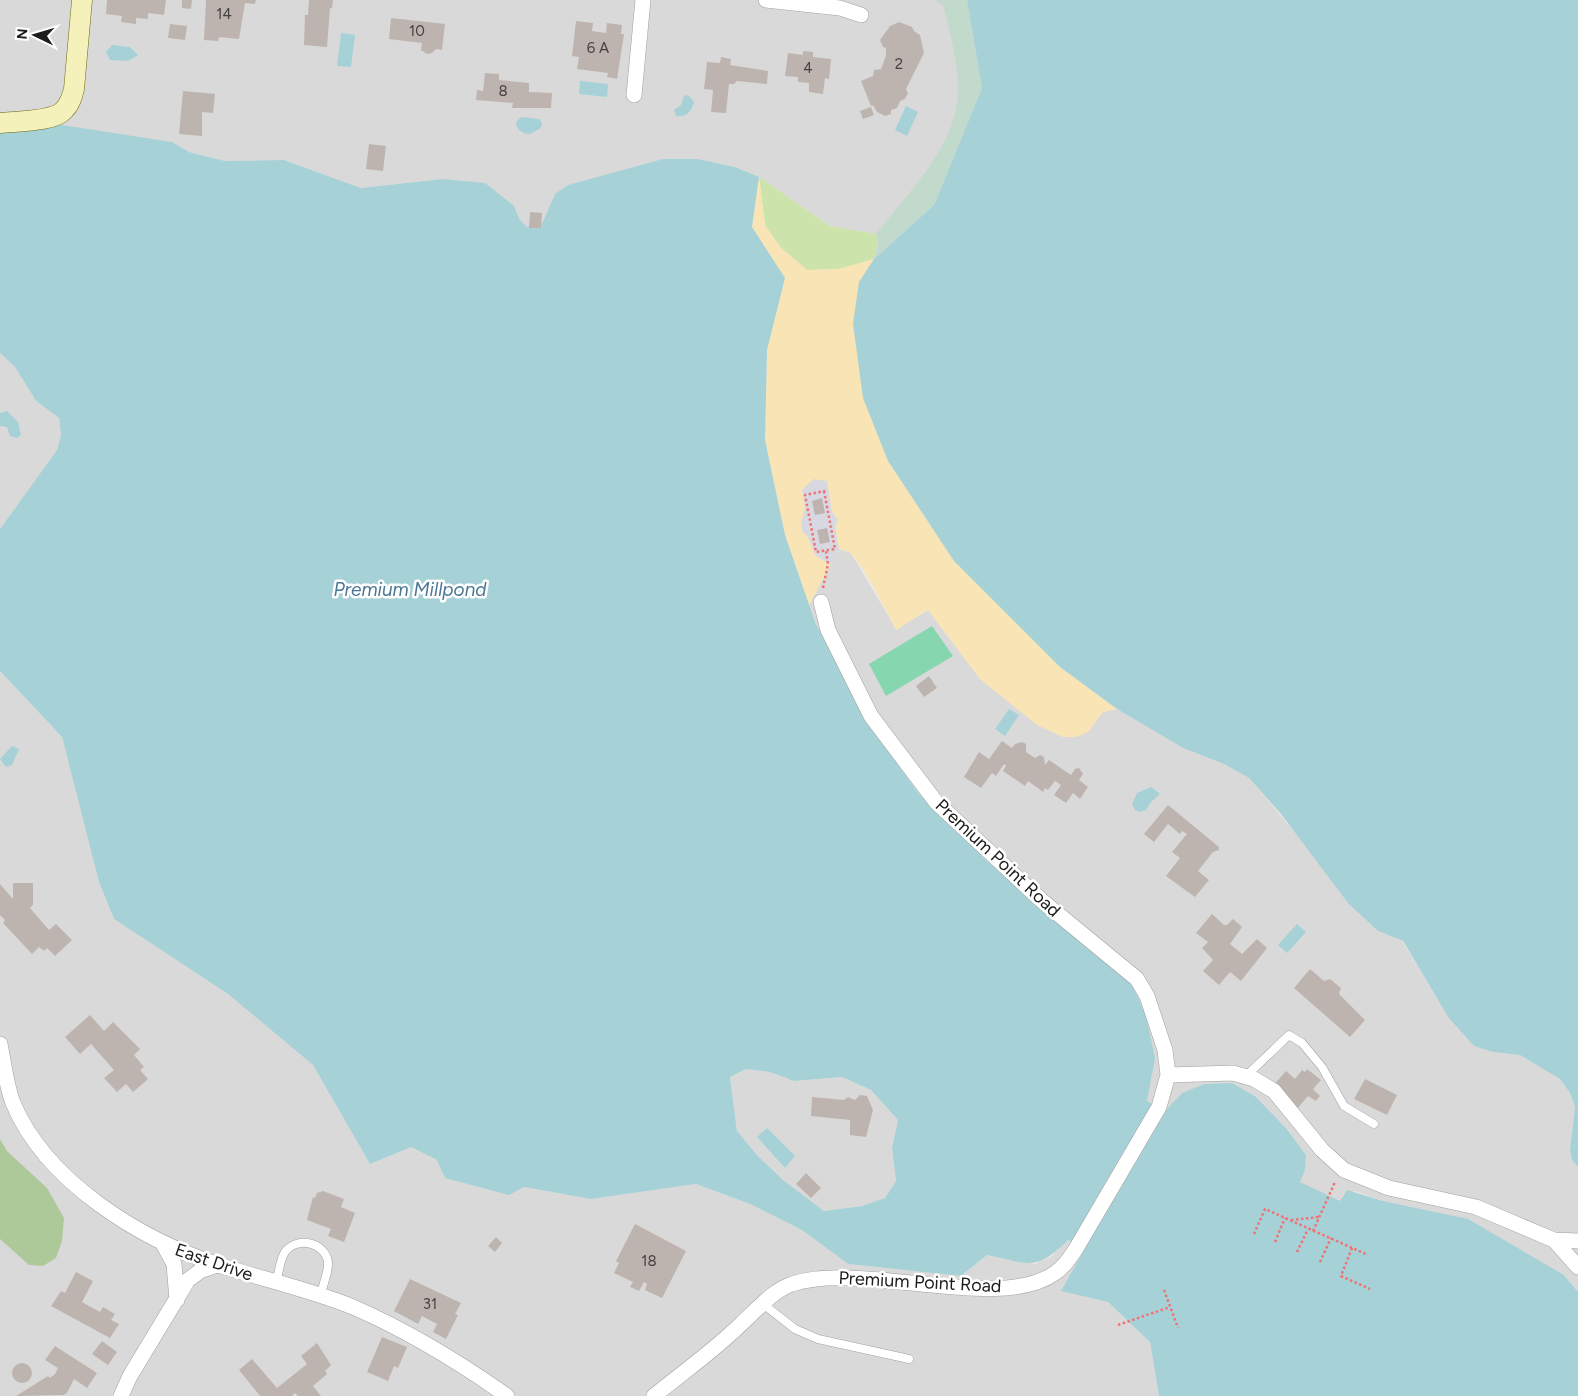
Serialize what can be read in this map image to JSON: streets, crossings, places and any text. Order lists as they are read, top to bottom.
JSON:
{
  "streets": {
    "street": ["Premium Point Road", "East Drive"]
  },
  "water": ["Premium Millpond"],
  "house_numbers": [
    "14",
    "10",
    "6 A",
    "2",
    "4",
    "8",
    "18",
    "31"
  ],
  "north": "left"
}
